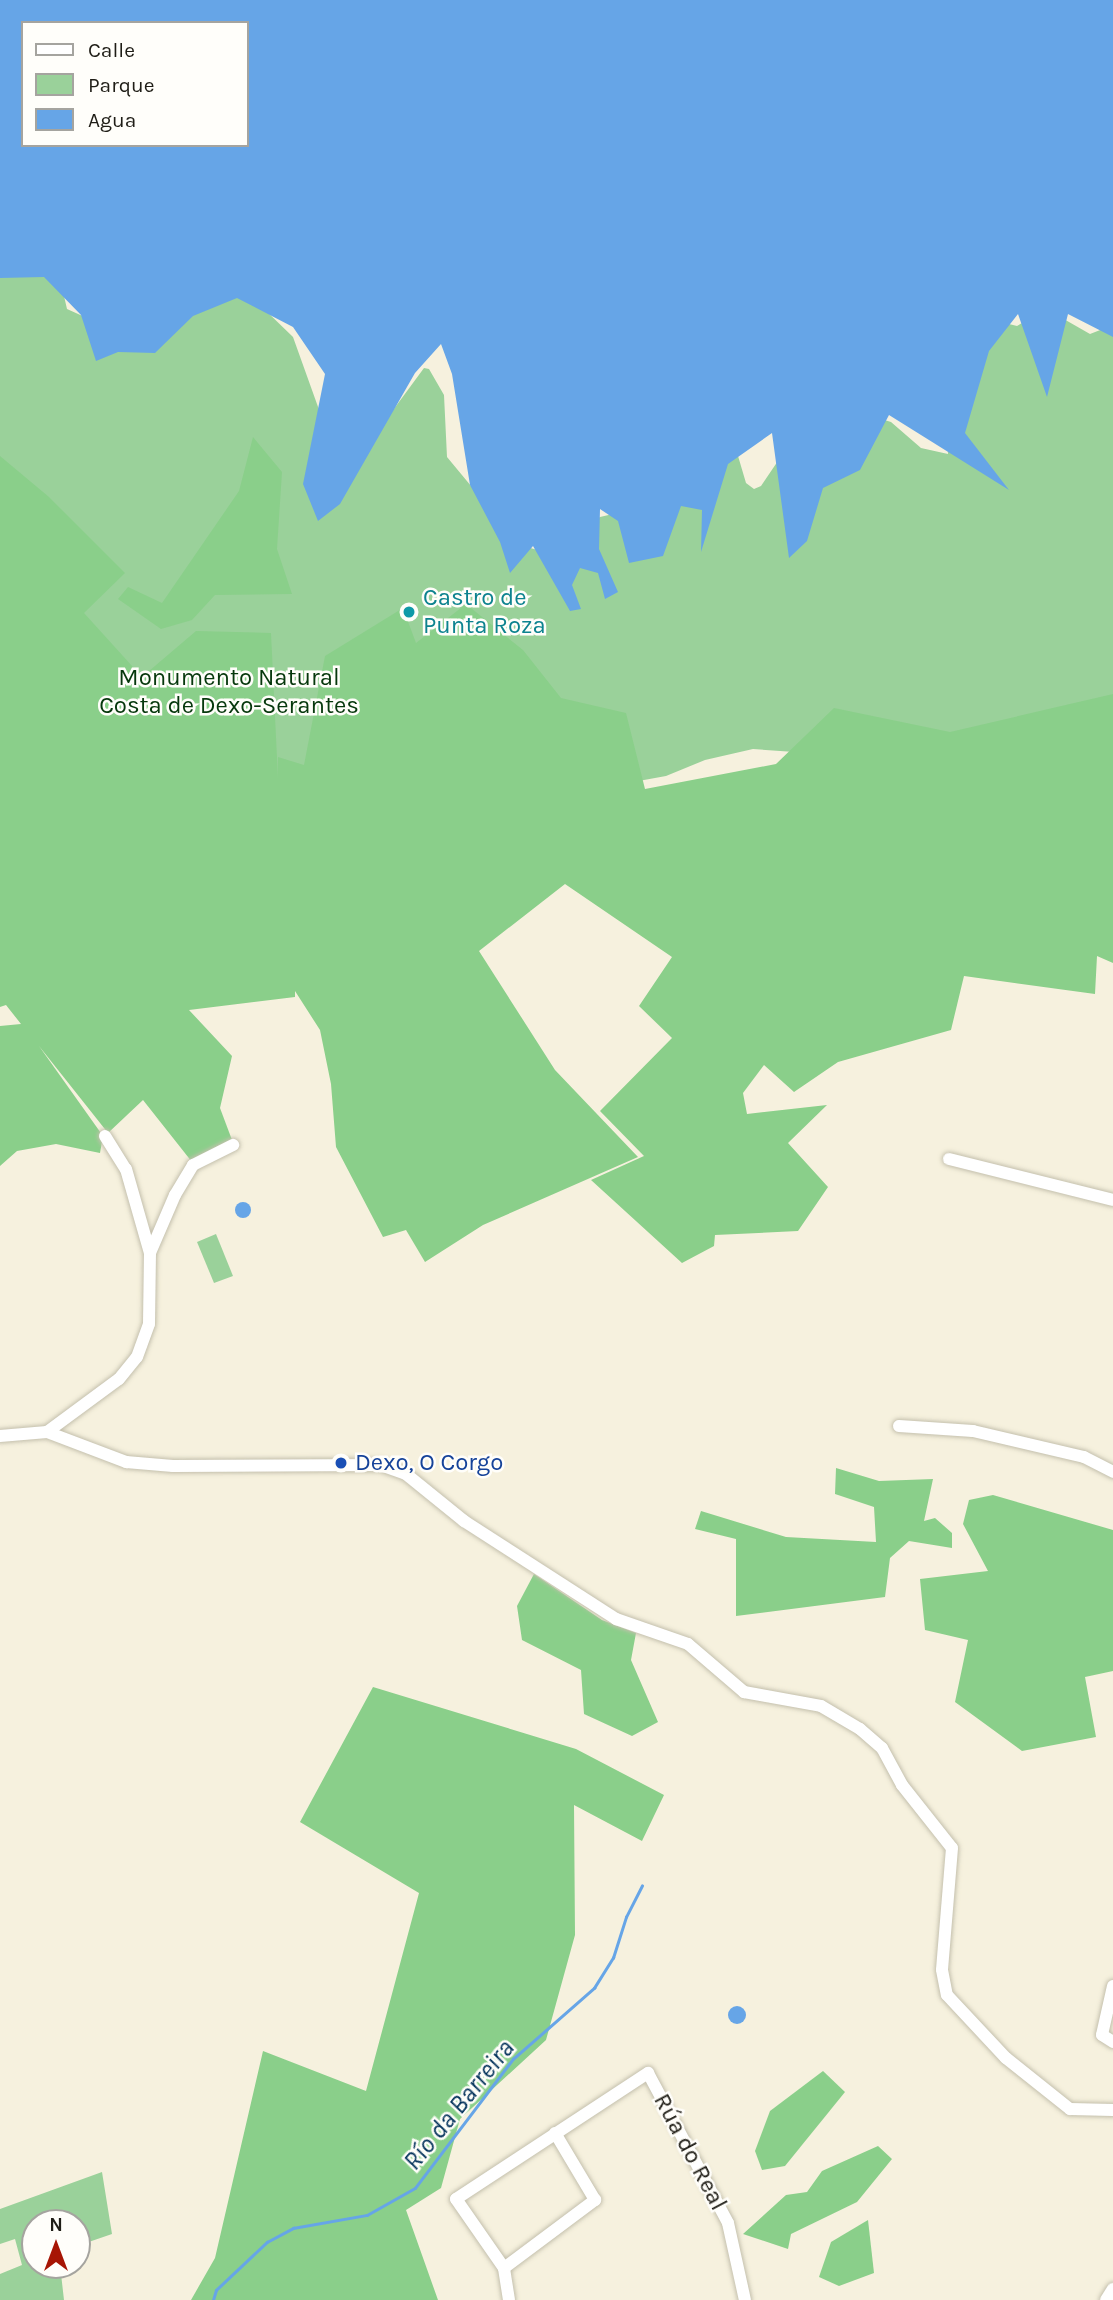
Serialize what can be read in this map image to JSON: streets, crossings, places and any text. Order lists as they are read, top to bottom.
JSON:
{
  "streets": {
    "street": ["Rúa do Real"]
  },
  "water": ["Río da Barreira"],
  "parks": ["Monumento Natural Costa de Dexo-Serantes"],
  "places": ["Castro de Punta Roza", "Dexo, O Corgo"],
  "legend": ["Calle", "Parque", "Agua"],
  "north": "top"
}
